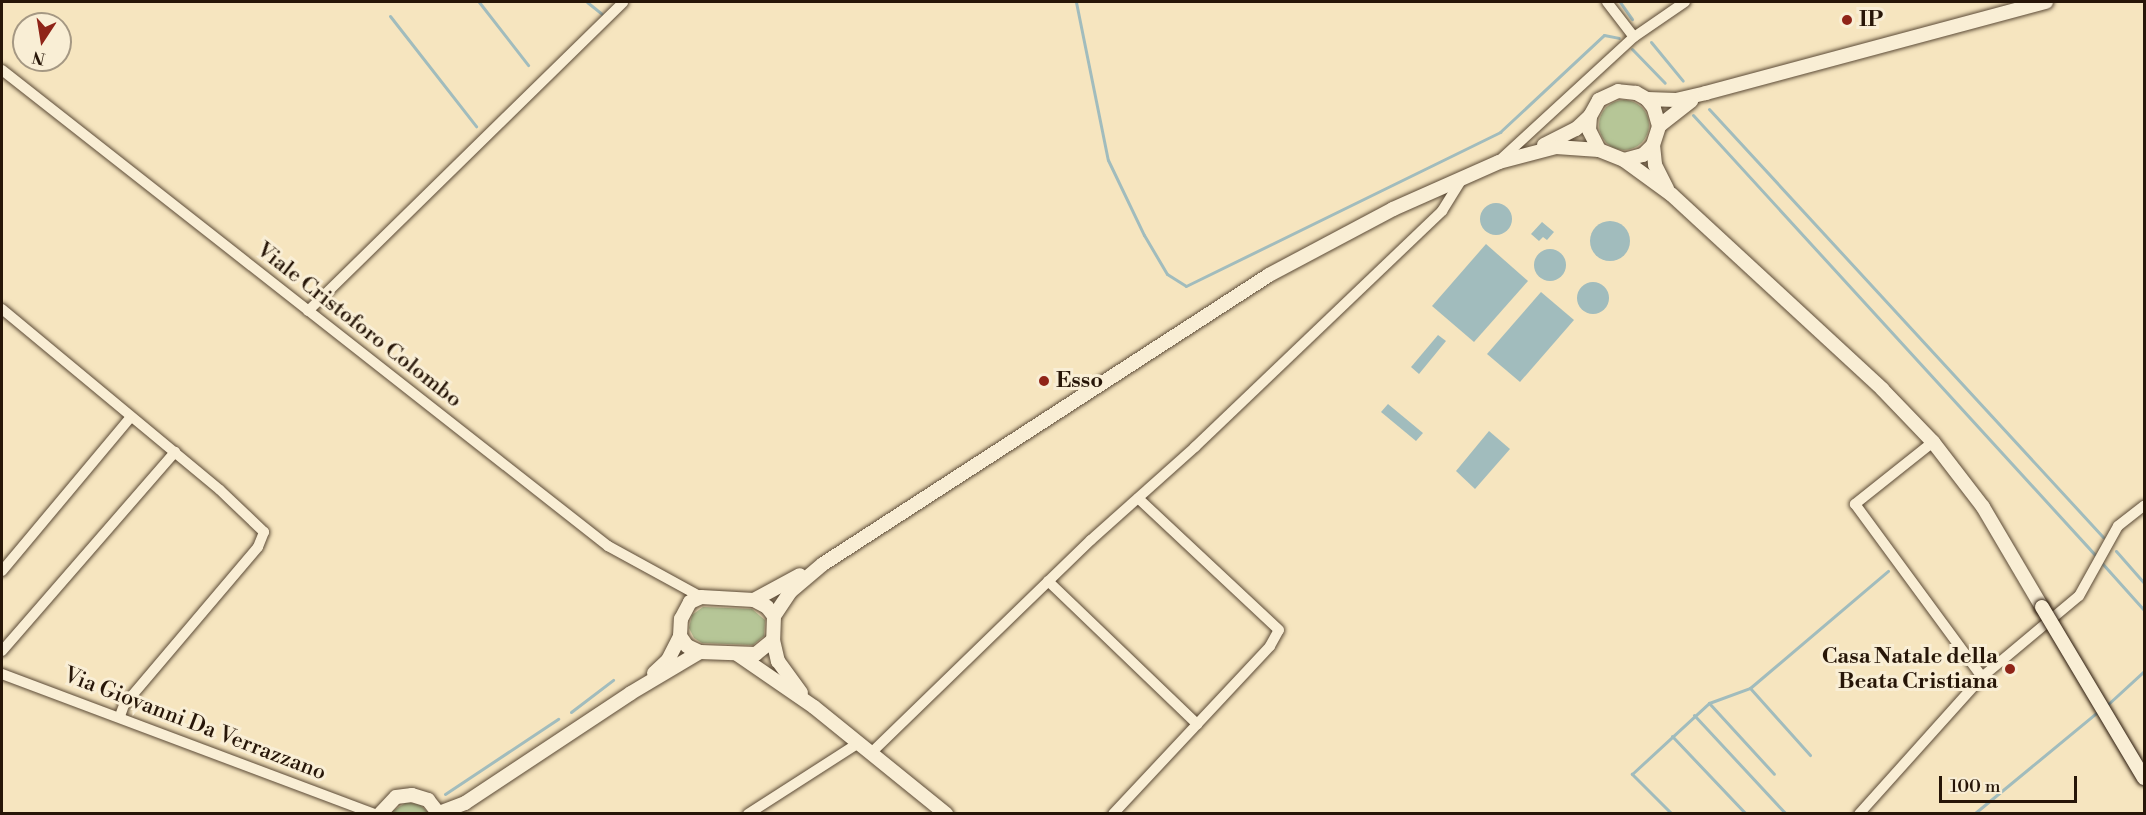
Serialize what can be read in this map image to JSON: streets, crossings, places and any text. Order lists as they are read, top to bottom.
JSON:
{
  "streets": {
    "street": ["Viale Cristoforo Colombo", "Via Giovanni Da Verrazzano"]
  },
  "places": ["IP", "Esso", "Casa Natale della Beata Cristiana"],
  "scale_bar": "100 m",
  "north": "bottom"
}
